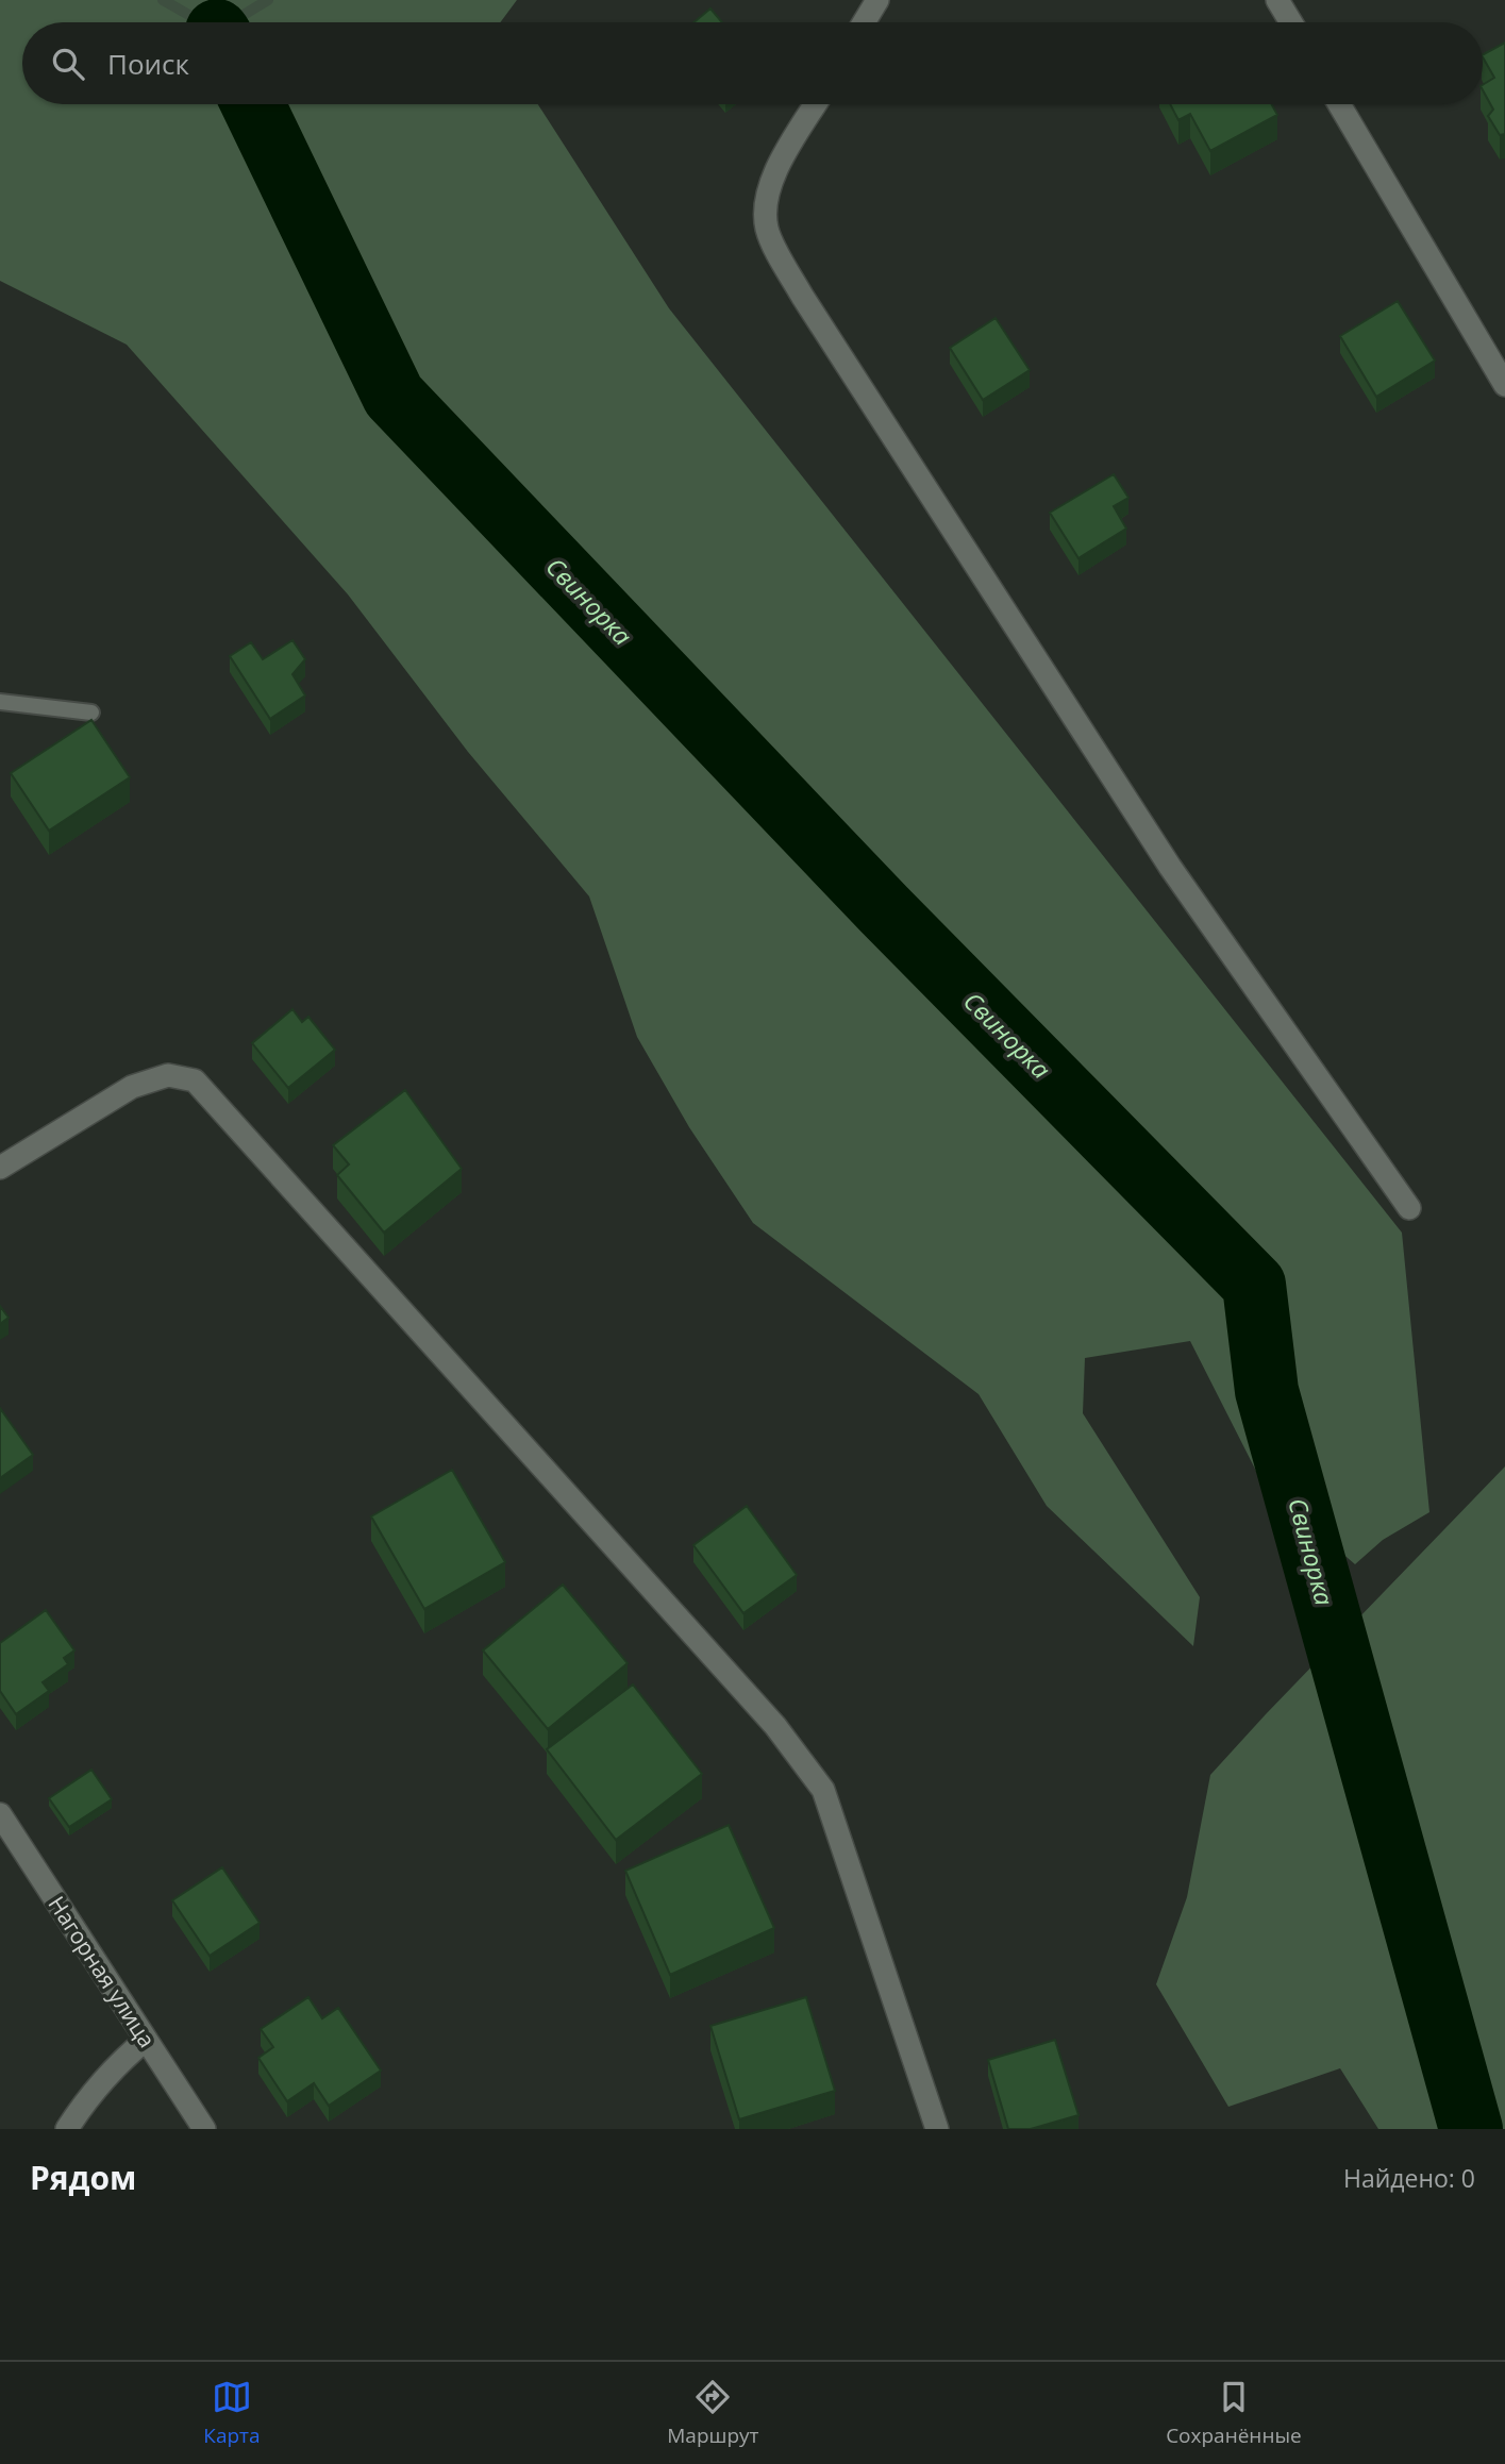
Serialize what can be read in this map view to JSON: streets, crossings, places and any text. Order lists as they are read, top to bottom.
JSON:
{
  "streets": {
    "street": ["Нагорная улица"]
  },
  "water": ["Свинорка"],
  "page": {
    "search": "Поиск",
    "heading": ["Рядом", "Найдено: 0"],
    "nav": ["Карта", "Маршрут", "Сохранённые"]
  }
}
